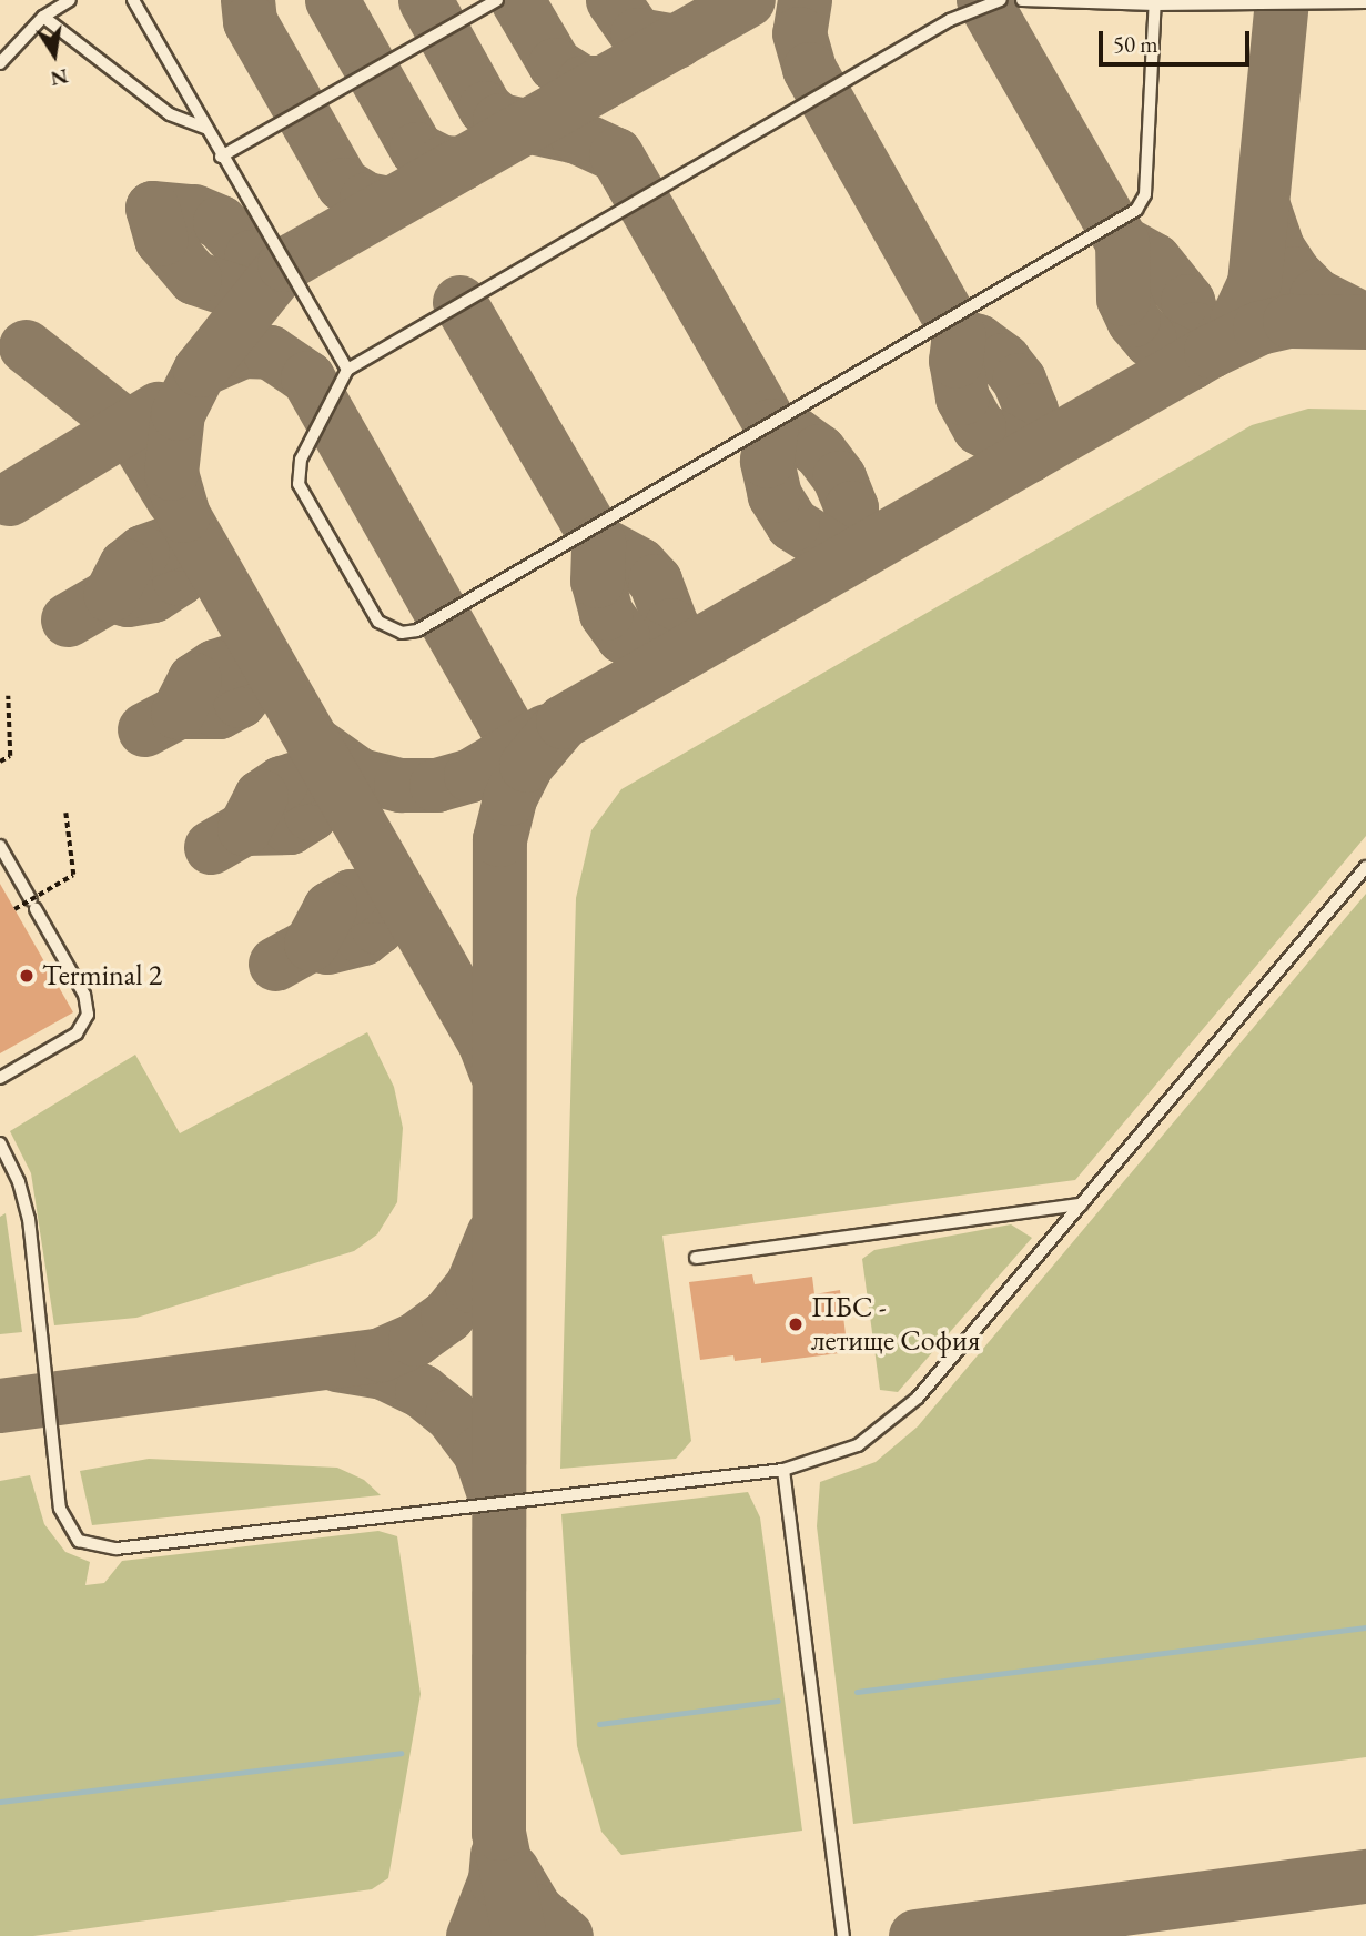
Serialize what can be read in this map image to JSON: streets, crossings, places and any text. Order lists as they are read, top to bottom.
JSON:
{
  "places": ["Terminal 2", "ПБС - летище София"],
  "scale_bar": "50 m",
  "north": "bottom"
}
